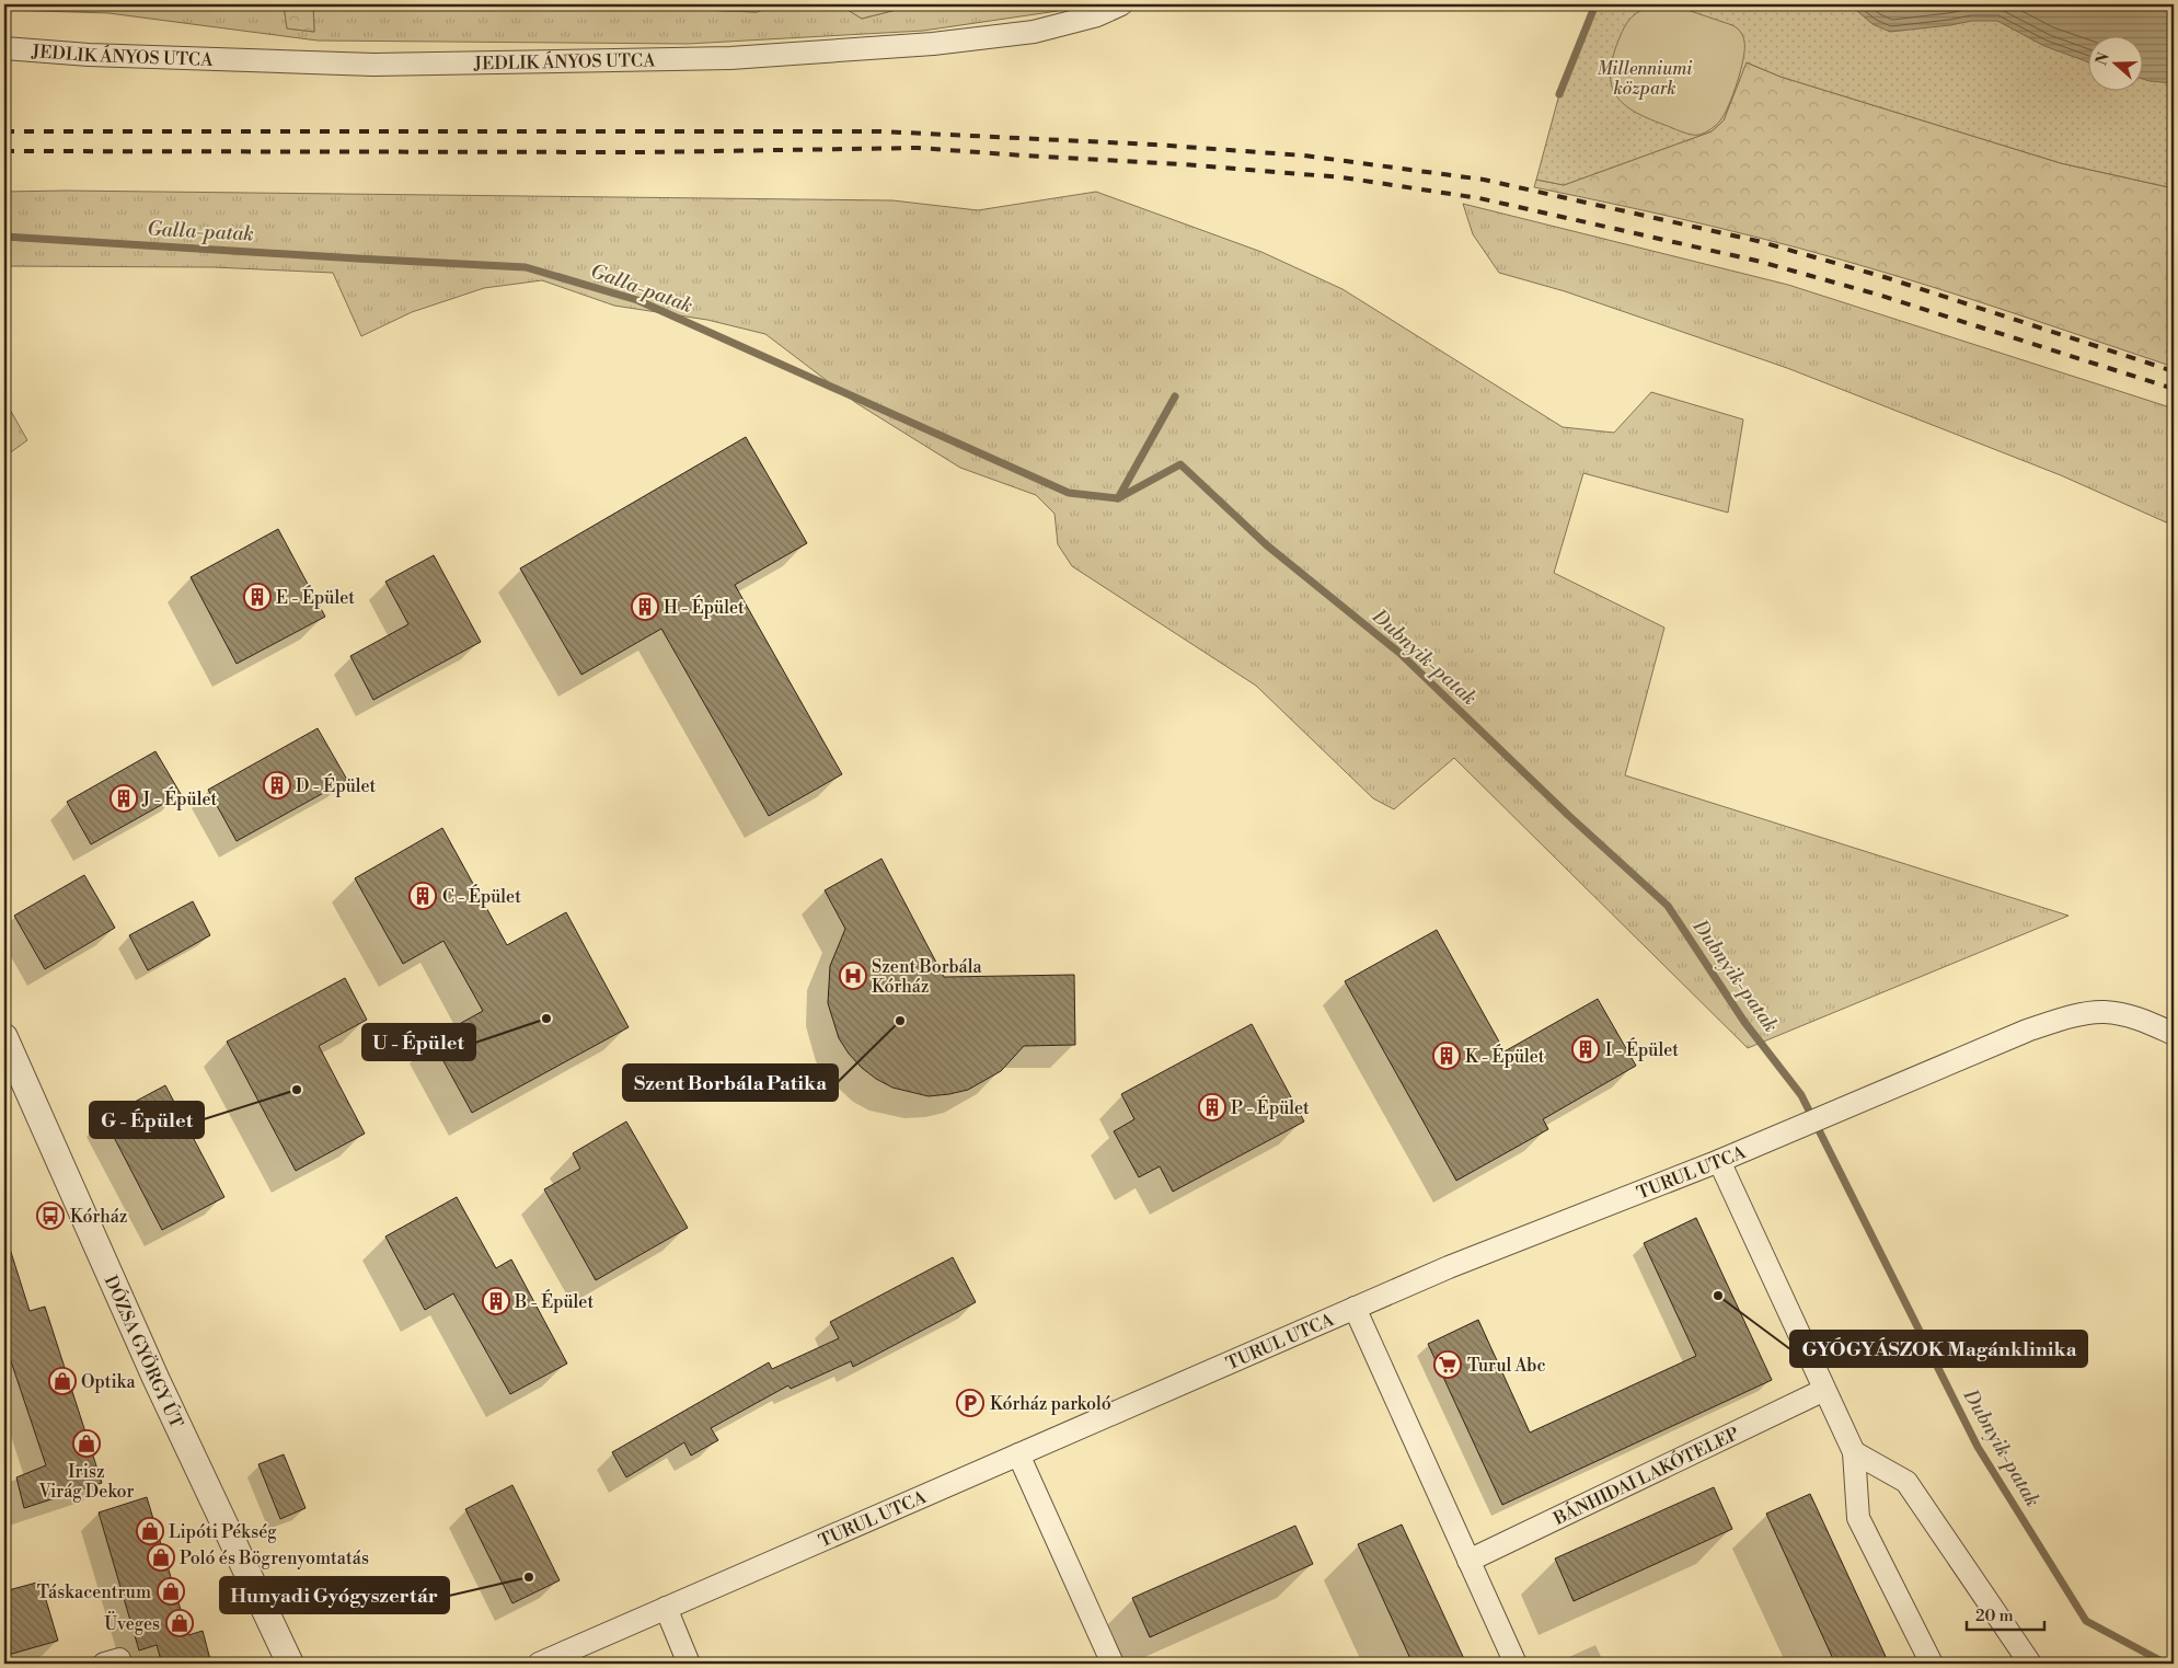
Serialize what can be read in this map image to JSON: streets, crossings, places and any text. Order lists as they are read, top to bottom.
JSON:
{
  "streets": {
    "street": [
      "JEDLIK ÁNYOS UTCA",
      "TURUL UTCA",
      "DÓZSA GYÖRGY ÚT",
      "BÁNHIDAI LAKÓTELEP"
    ]
  },
  "water": ["Galla-patak", "Dubnyik-patak"],
  "parks": ["Millenniumi közpark"],
  "places": {
    "building": [
      "E - Épület",
      "H - Épület",
      "D - Épület",
      "J - Épület",
      "C - Épület",
      "I - Épület",
      "K - Épület",
      "P - Épület",
      "B - Épület"
    ],
    "hospital": ["Szent Borbála Kórház"],
    "other": [
      "U - Épület",
      "Szent Borbála Patika",
      "G - Épület",
      "GYÓGYÁSZOK Magánklinika",
      "Hunyadi Gyógyszertár"
    ],
    "bus stop": ["Kórház"],
    "supermarket": ["Turul Abc"],
    "shop": [
      "Optika",
      "Irisz Virág Dekor",
      "Lipóti Pékség",
      "Poló és Bögrenyomtatás",
      "Táskacentrum",
      "Üveges"
    ],
    "parking": ["Kórház parkoló"]
  },
  "scale_bar": "20 m",
  "north": "left"
}
